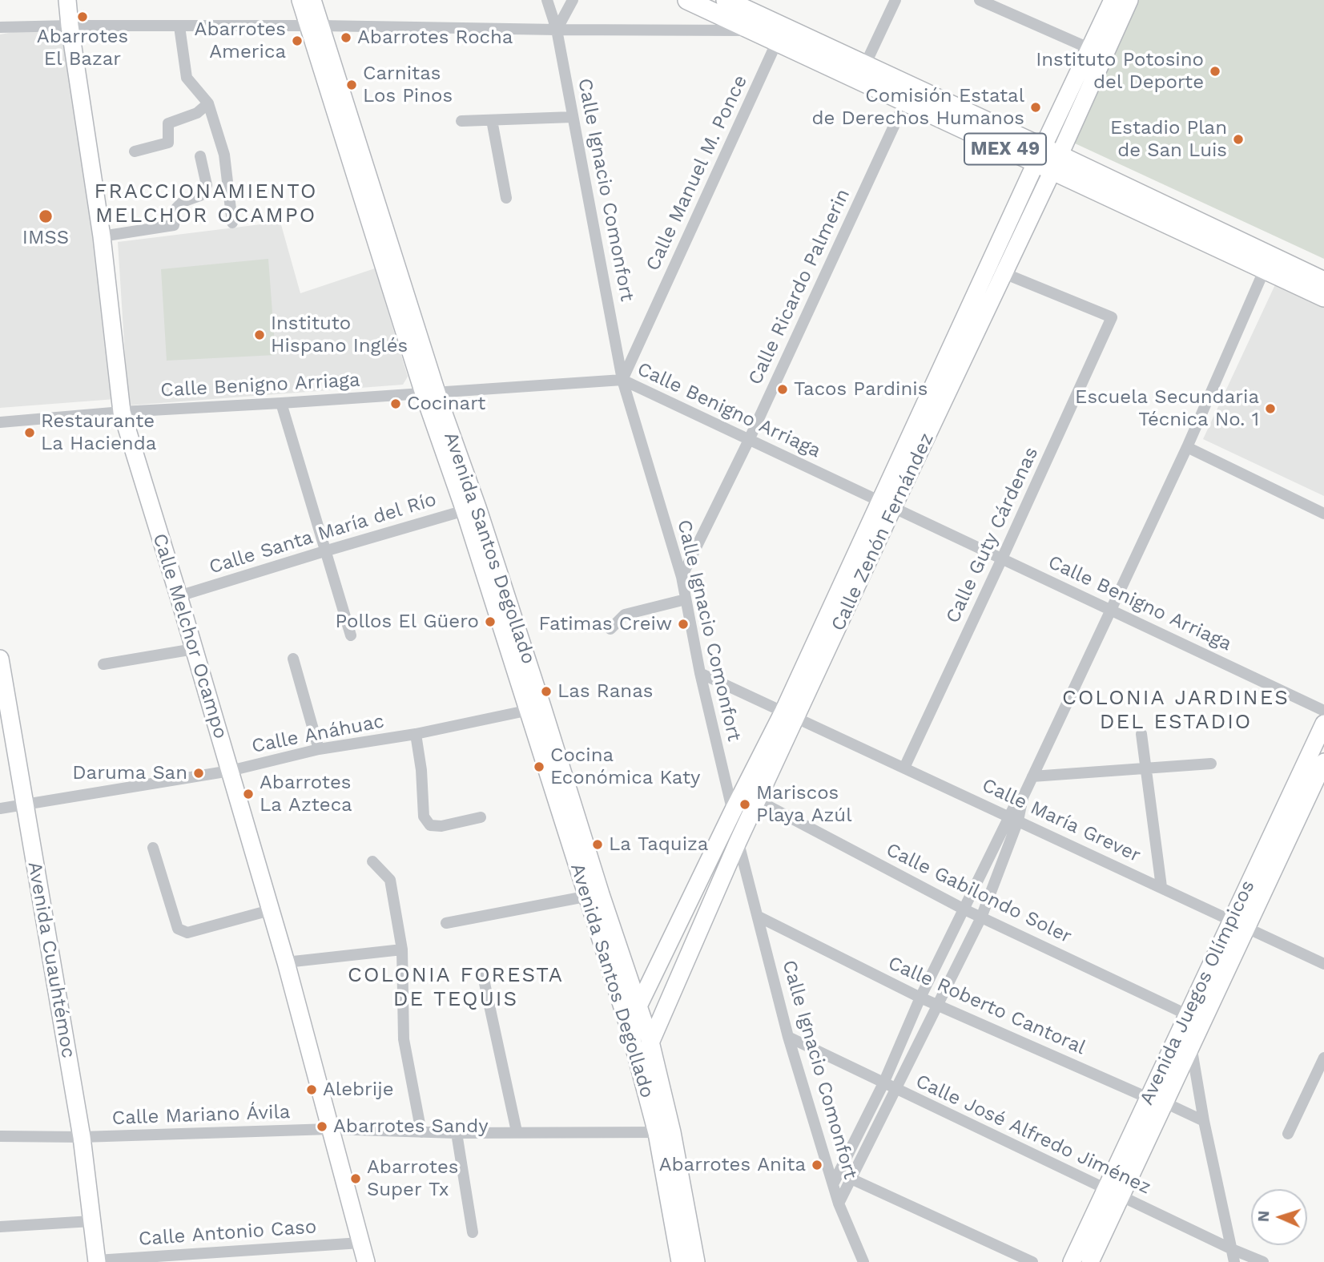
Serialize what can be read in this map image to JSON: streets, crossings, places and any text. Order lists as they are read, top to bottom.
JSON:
{
  "streets": {
    "main road": ["MEX 49"],
    "street": [
      "Calle Manuel M. Ponce",
      "Calle Ignacio Comonfort",
      "Calle Ricardo Palmerin",
      "Calle Benigno Arriaga",
      "Calle Zenón Fernández",
      "Calle Santa María del Río",
      "Calle Guty Cárdenas",
      "Avenida Santos Degollado",
      "Calle Melchor Ocampo",
      "Calle Anáhuac",
      "Calle María Grever",
      "Calle Gabilondo Soler",
      "Avenida Cuauhtémoc",
      "Avenida Juegos Olímpicos",
      "Calle Roberto Cantoral",
      "Calle Mariano Ávila",
      "Calle José Alfredo Jiménez",
      "Calle Antonio Caso"
    ]
  },
  "crossings": [
    ["MEX 49", "Calle Manuel M. Ponce"],
    ["MEX 49", "Calle Ricardo Palmerin"],
    ["MEX 49", "Calle Zenón Fernández"],
    ["Calle Manuel M. Ponce", "Calle Ignacio Comonfort"],
    ["Calle Manuel M. Ponce", "Calle Benigno Arriaga"],
    ["Calle Ignacio Comonfort", "Calle Ricardo Palmerin"],
    ["Calle Ignacio Comonfort", "Calle Benigno Arriaga"],
    ["Calle Ignacio Comonfort", "Calle Zenón Fernández"],
    ["Calle Ignacio Comonfort", "Calle María Grever"],
    ["Calle Ignacio Comonfort", "Calle Roberto Cantoral"],
    ["Calle Ignacio Comonfort", "Calle José Alfredo Jiménez"],
    ["Calle Ricardo Palmerin", "Calle Benigno Arriaga"],
    ["Calle Benigno Arriaga", "Calle Zenón Fernández"],
    ["Calle Benigno Arriaga", "Calle Guty Cárdenas"],
    ["Calle Benigno Arriaga", "Avenida Santos Degollado"],
    ["Calle Benigno Arriaga", "Calle Melchor Ocampo"],
    ["Calle Zenón Fernández", "Calle Guty Cárdenas"],
    ["Calle Zenón Fernández", "Avenida Santos Degollado"],
    ["Calle Zenón Fernández", "Calle María Grever"],
    ["Calle Zenón Fernández", "Calle Gabilondo Soler"],
    ["Calle Santa María del Río", "Avenida Santos Degollado"],
    ["Calle Santa María del Río", "Calle Melchor Ocampo"],
    ["Calle Guty Cárdenas", "Calle María Grever"],
    ["Avenida Santos Degollado", "Calle Anáhuac"],
    ["Avenida Santos Degollado", "Calle Mariano Ávila"],
    ["Calle Melchor Ocampo", "Calle Anáhuac"],
    ["Calle Melchor Ocampo", "Calle Mariano Ávila"],
    ["Calle Melchor Ocampo", "Calle Antonio Caso"],
    ["Calle Anáhuac", "Avenida Cuauhtémoc"],
    ["Calle María Grever", "Avenida Juegos Olímpicos"],
    ["Calle Gabilondo Soler", "Avenida Juegos Olímpicos"],
    ["Avenida Cuauhtémoc", "Calle Mariano Ávila"],
    ["Avenida Cuauhtémoc", "Calle Antonio Caso"],
    ["Avenida Juegos Olímpicos", "Calle Roberto Cantoral"],
    ["Avenida Juegos Olímpicos", "Calle José Alfredo Jiménez"]
  ],
  "districts": ["FRACCIONAMIENTO MELCHOR OCAMPO", "COLONIA JARDINES DEL ESTADIO", "COLONIA FORESTA DE TEQUIS"],
  "places": [
    "Abarrotes El Bazar",
    "Abarrotes Rocha",
    "Abarrotes America",
    "Instituto Potosino del Deporte",
    "Carnitas Los Pinos",
    "Comisión Estatal de Derechos Humanos",
    "Estadio Plan de San Luis",
    "IMSS",
    "Instituto Hispano Inglés",
    "Tacos Pardinis",
    "Cocinart",
    "Escuela Secundaria Técnica No. 1",
    "Restaurante La Hacienda",
    "Pollos El Güero",
    "Fatimas Creiw",
    "Las Ranas",
    "Cocina Económica Katy",
    "Daruma San",
    "Abarrotes La Azteca",
    "Mariscos Playa Azúl",
    "La Taquiza",
    "Alebrije",
    "Abarrotes Sandy",
    "Abarrotes Anita",
    "Abarrotes Super Tx"
  ],
  "north": "left"
}
